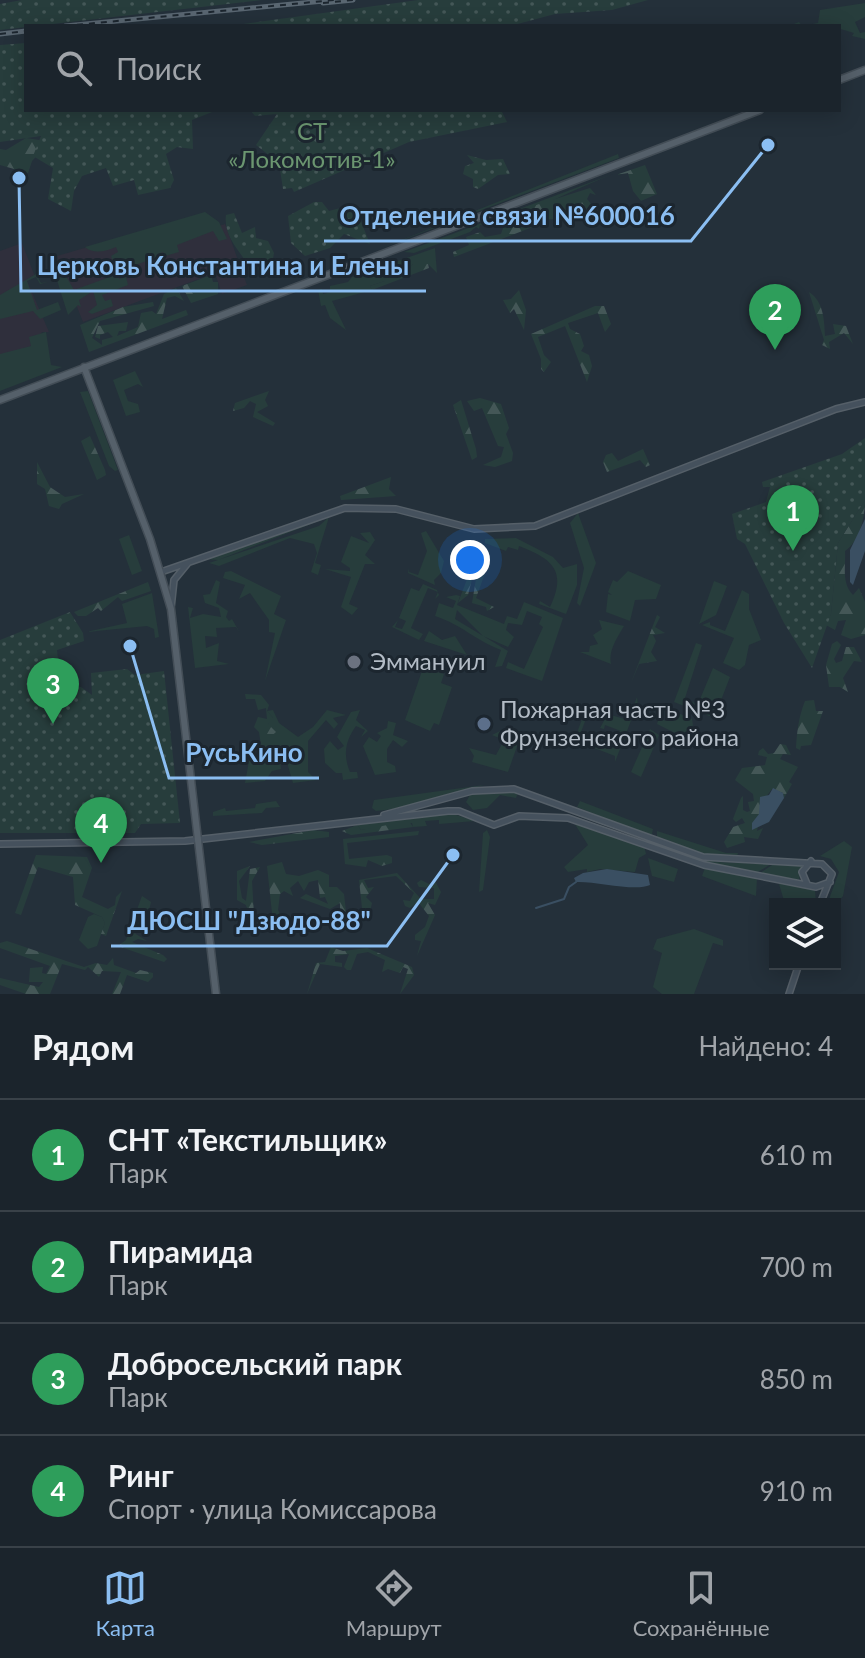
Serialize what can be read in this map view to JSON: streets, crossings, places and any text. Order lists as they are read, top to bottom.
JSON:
{
  "parks": ["СТ «Локомотив-1»"],
  "places": [
    "Отделение связи №600016",
    "Церковь Константина и Елены",
    "РусьКино",
    "Эммануил",
    "Пожарная часть №3 Фрунзенского района",
    "ДЮСШ \"Дзюдо-88\""
  ],
  "page": {
    "search": "Поиск",
    "pins": [
      "2",
      "1",
      "3",
      "4"
    ],
    "heading": ["Рядом", "Найдено: 4"],
    "list": [
      {
        "mark": "1",
        "name": "СНТ «Текстильщик»",
        "note": "Парк",
        "value": "610 m"
      },
      {
        "mark": "2",
        "name": "Пирамида",
        "note": "Парк",
        "value": "700 m"
      },
      {
        "mark": "3",
        "name": "Добросельский парк",
        "note": "Парк",
        "value": "850 m"
      },
      {
        "mark": "4",
        "name": "Ринг",
        "note": "Спорт · улица Комиссарова",
        "value": "910 m"
      }
    ],
    "nav": ["Карта", "Маршрут", "Сохранённые"]
  }
}
